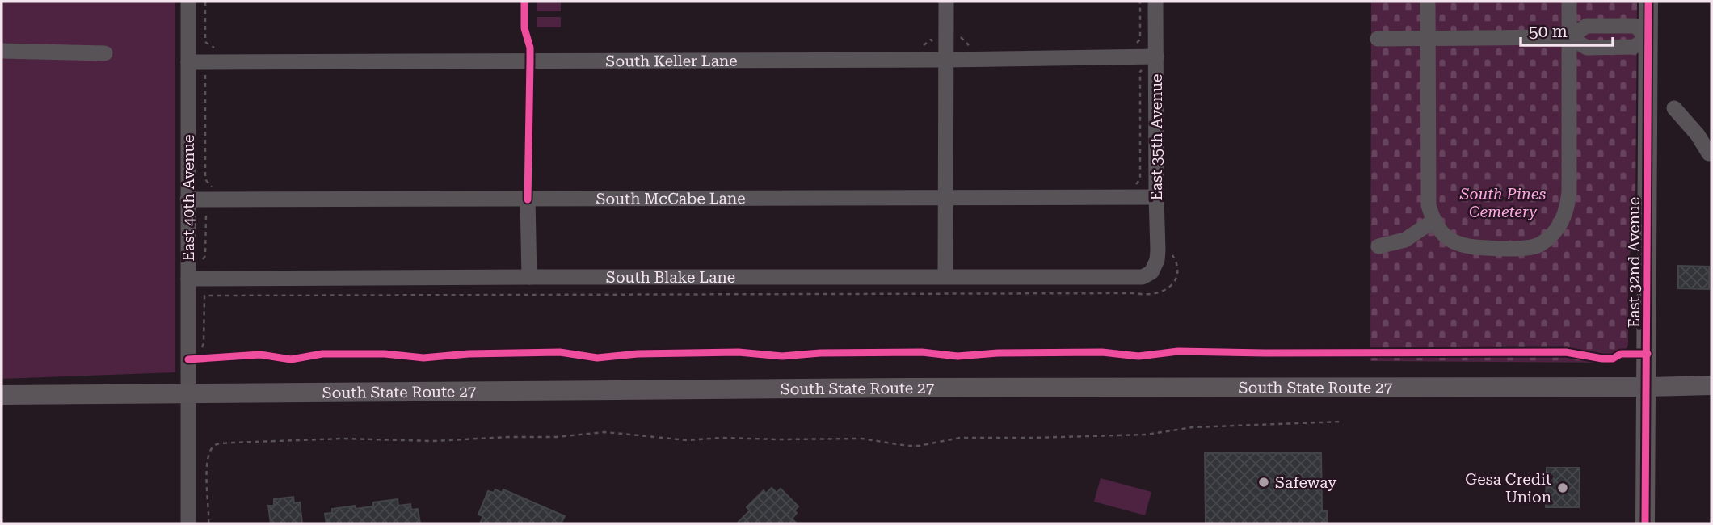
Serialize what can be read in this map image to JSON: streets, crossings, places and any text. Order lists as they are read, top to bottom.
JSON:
{
  "streets": {
    "main road": ["East 32nd Avenue", "South State Route 27"],
    "street": [
      "South Keller Lane",
      "East 35th Avenue",
      "East 40th Avenue",
      "South McCabe Lane",
      "South Blake Lane"
    ]
  },
  "crossings": [
    ["South Keller Lane", "East 35th Avenue"],
    ["South Keller Lane", "East 40th Avenue"],
    ["East 35th Avenue", "South McCabe Lane"],
    ["East 35th Avenue", "South Blake Lane"],
    ["East 40th Avenue", "South McCabe Lane"],
    ["East 40th Avenue", "South Blake Lane"],
    ["East 40th Avenue", "South State Route 27"],
    ["East 32nd Avenue", "South State Route 27"]
  ],
  "parks": ["South Pines Cemetery"],
  "places": ["Safeway", "Gesa Credit Union"],
  "scale_bar": "50 m"
}
